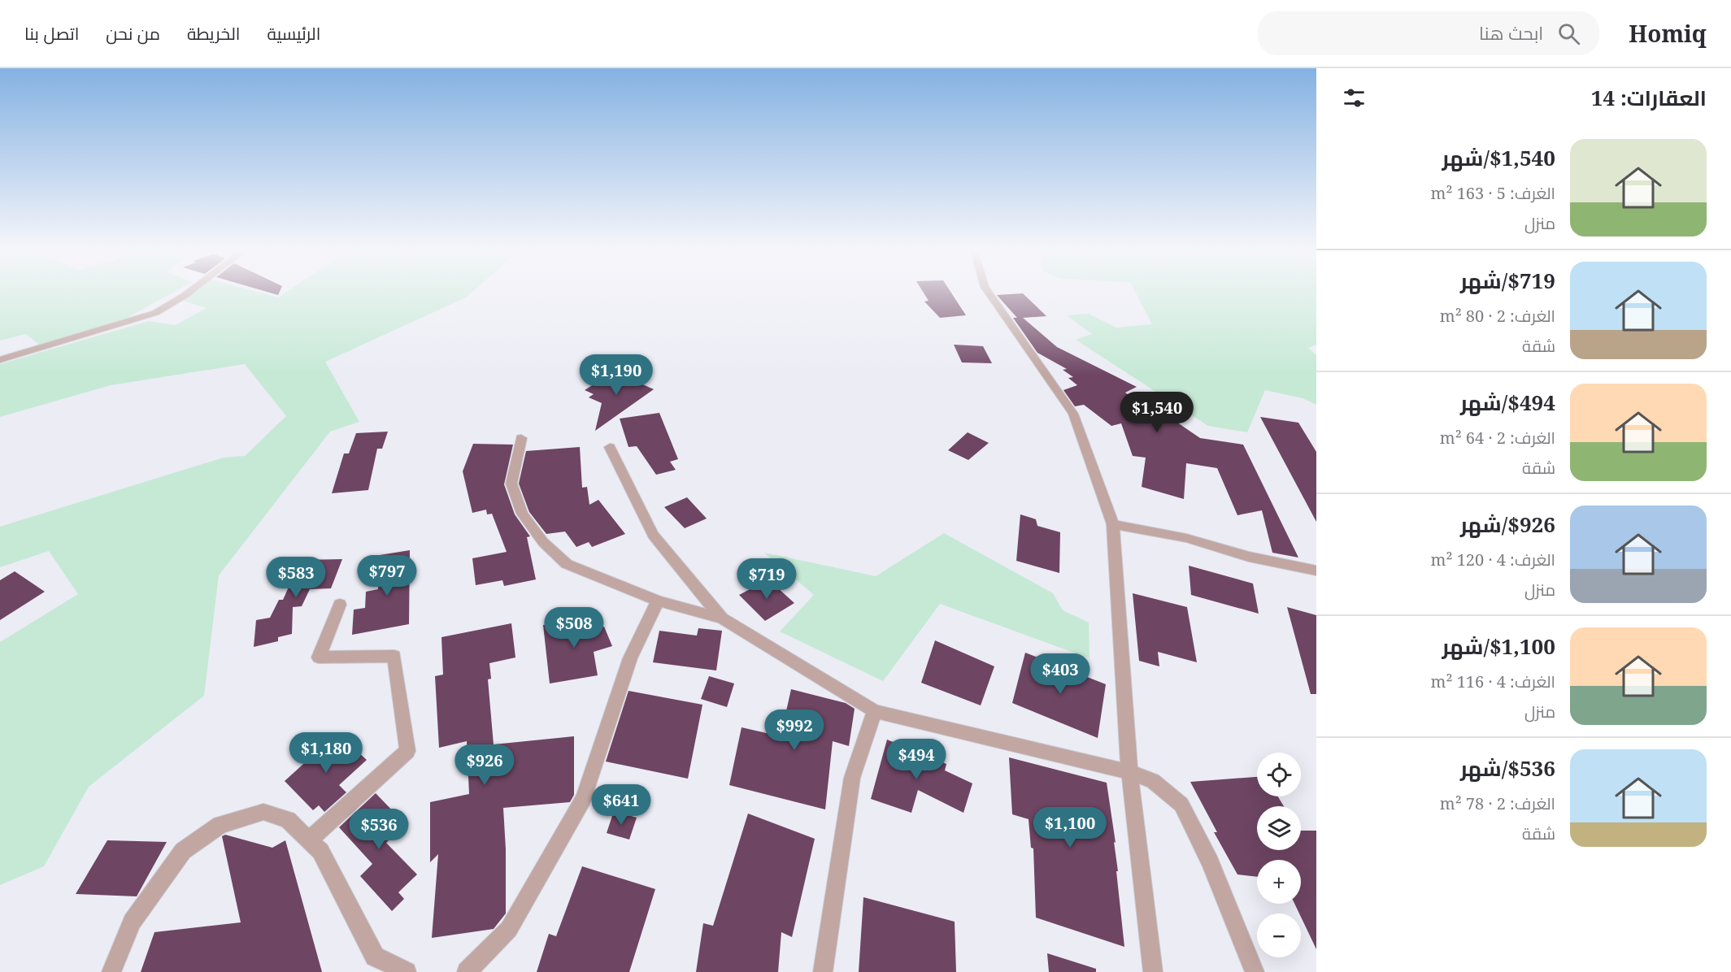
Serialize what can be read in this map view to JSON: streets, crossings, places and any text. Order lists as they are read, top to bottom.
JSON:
{
  "page": {
    "header": "Homiq",
    "search": "ابحث هنا",
    "nav": [
      "الرئيسية",
      "الخريطة",
      "من نحن",
      "اتصل بنا"
    ],
    "heading": "العقارات: 14",
    "list": [
      {
        "name": "$1,540/شهر",
        "note": "الغرف: 5 · 163 m² · منزل"
      },
      {
        "name": "$719/شهر",
        "note": "الغرف: 2 · 80 m² · شقة"
      },
      {
        "name": "$494/شهر",
        "note": "الغرف: 2 · 64 m² · شقة"
      },
      {
        "name": "$926/شهر",
        "note": "الغرف: 4 · 120 m² · منزل"
      },
      {
        "name": "$1,100/شهر",
        "note": "الغرف: 4 · 116 m² · منزل"
      },
      {
        "name": "$536/شهر",
        "note": "الغرف: 2 · 78 m² · شقة"
      }
    ],
    "price": [
      "$1,190",
      "$1,540",
      "$797",
      "$583",
      "$719",
      "$508",
      "$403",
      "$992",
      "$1,180",
      "$494",
      "$926",
      "$641",
      "$1,100",
      "$536"
    ],
    "map_buttons": ["+", "−"]
  }
}
